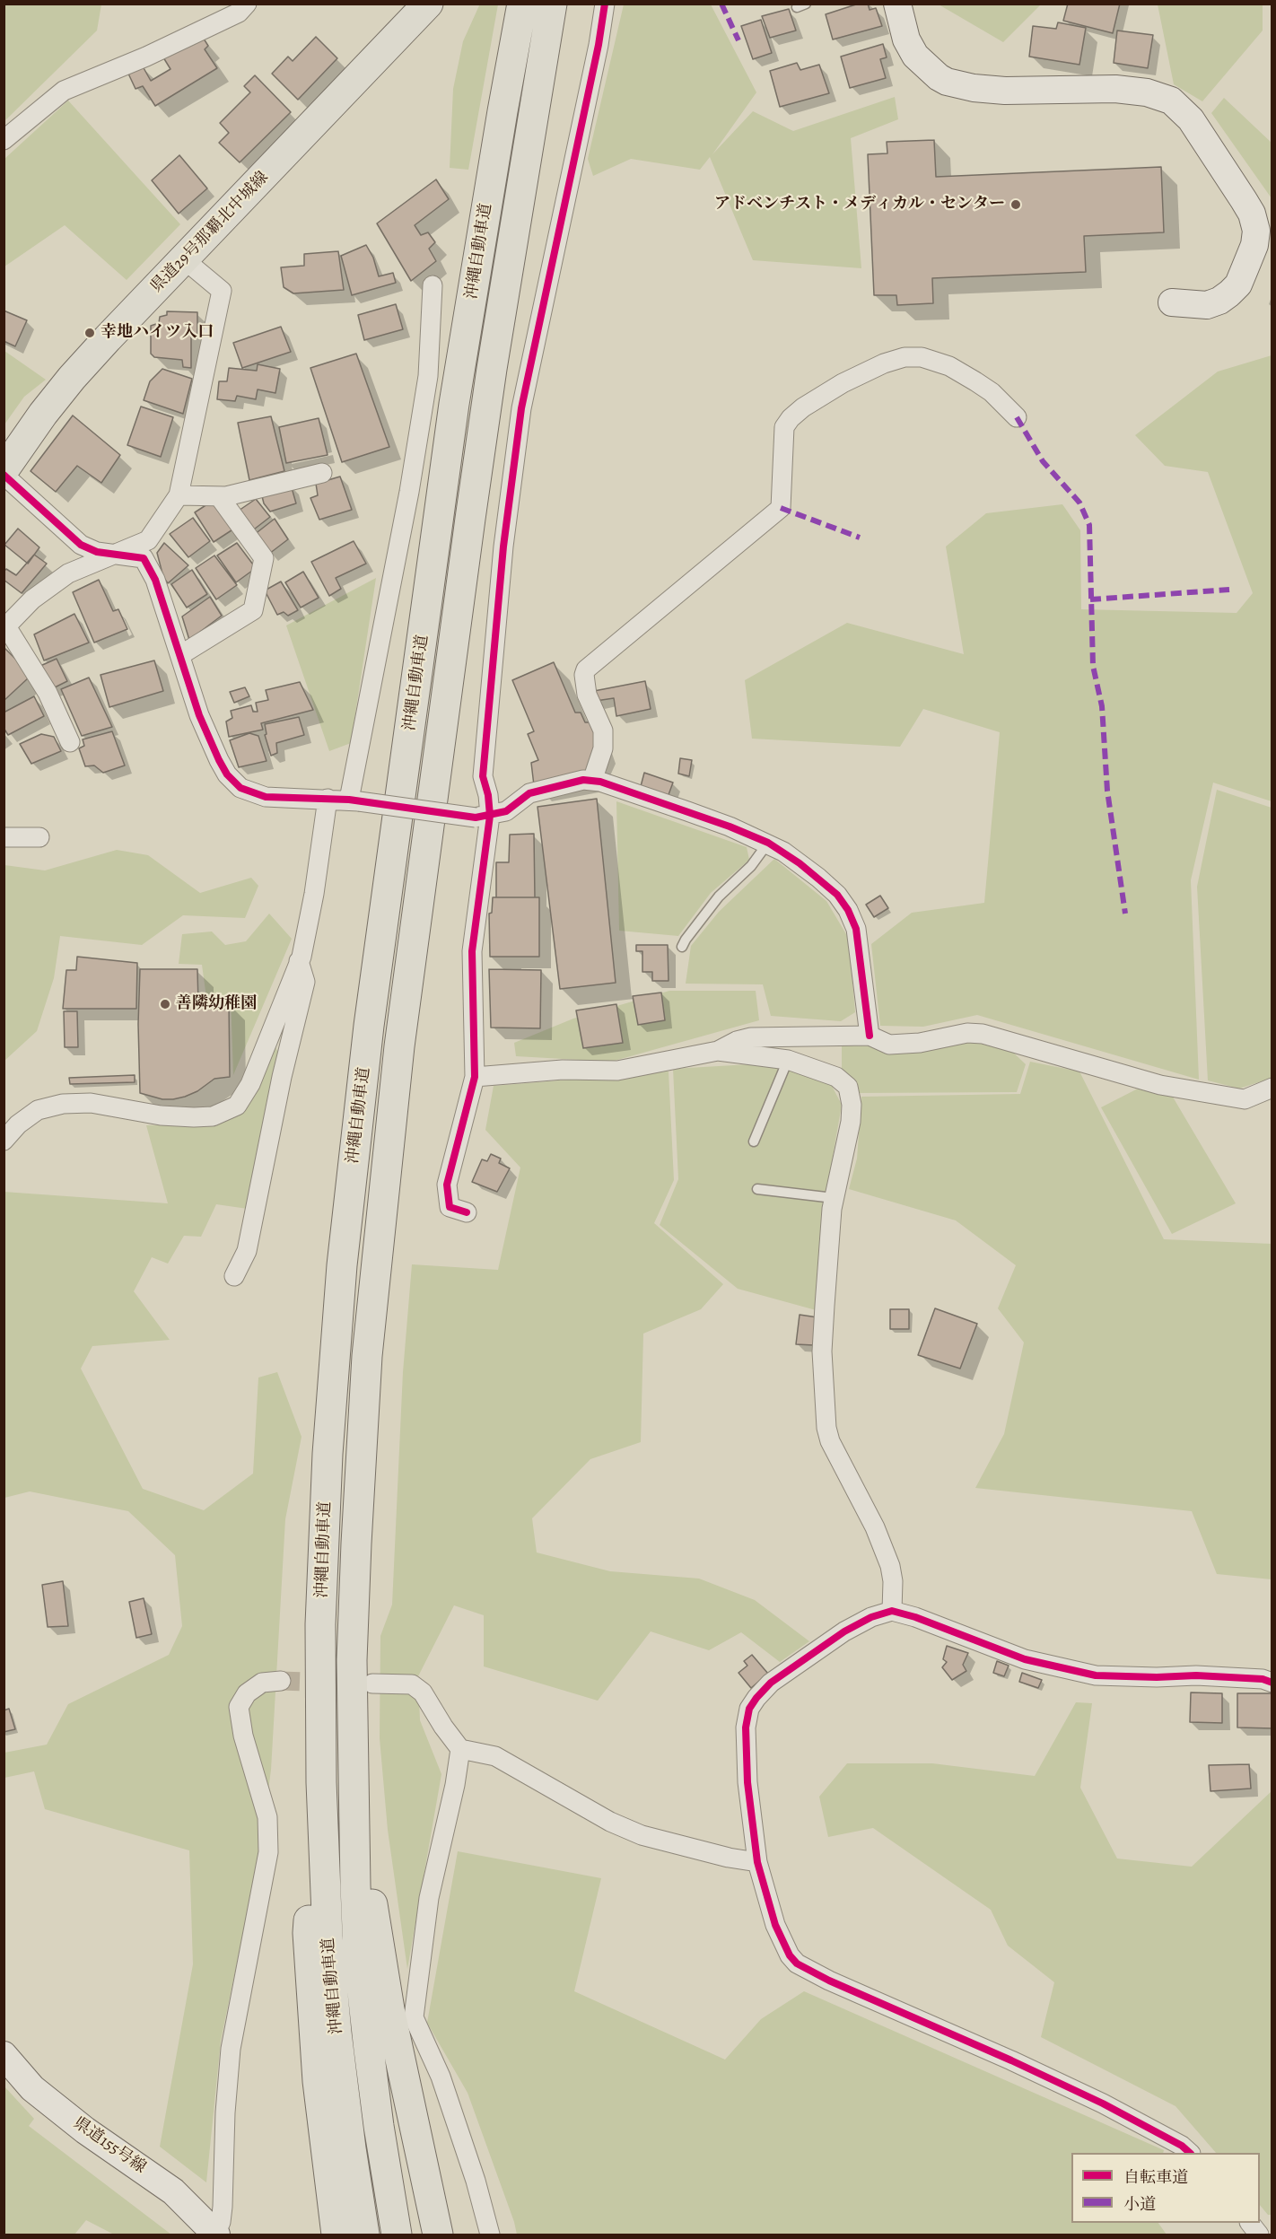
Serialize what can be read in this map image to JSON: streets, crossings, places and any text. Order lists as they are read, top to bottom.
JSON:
{
  "streets": {
    "main road": ["県道29号那覇北中城線", "沖縄自動車道"],
    "street": ["県道155号線"]
  },
  "places": ["アドベンチスト・メディカル・センター", "幸地ハイツ入口", "善隣幼稚園"],
  "legend": ["自転車道", "小道"]
}
